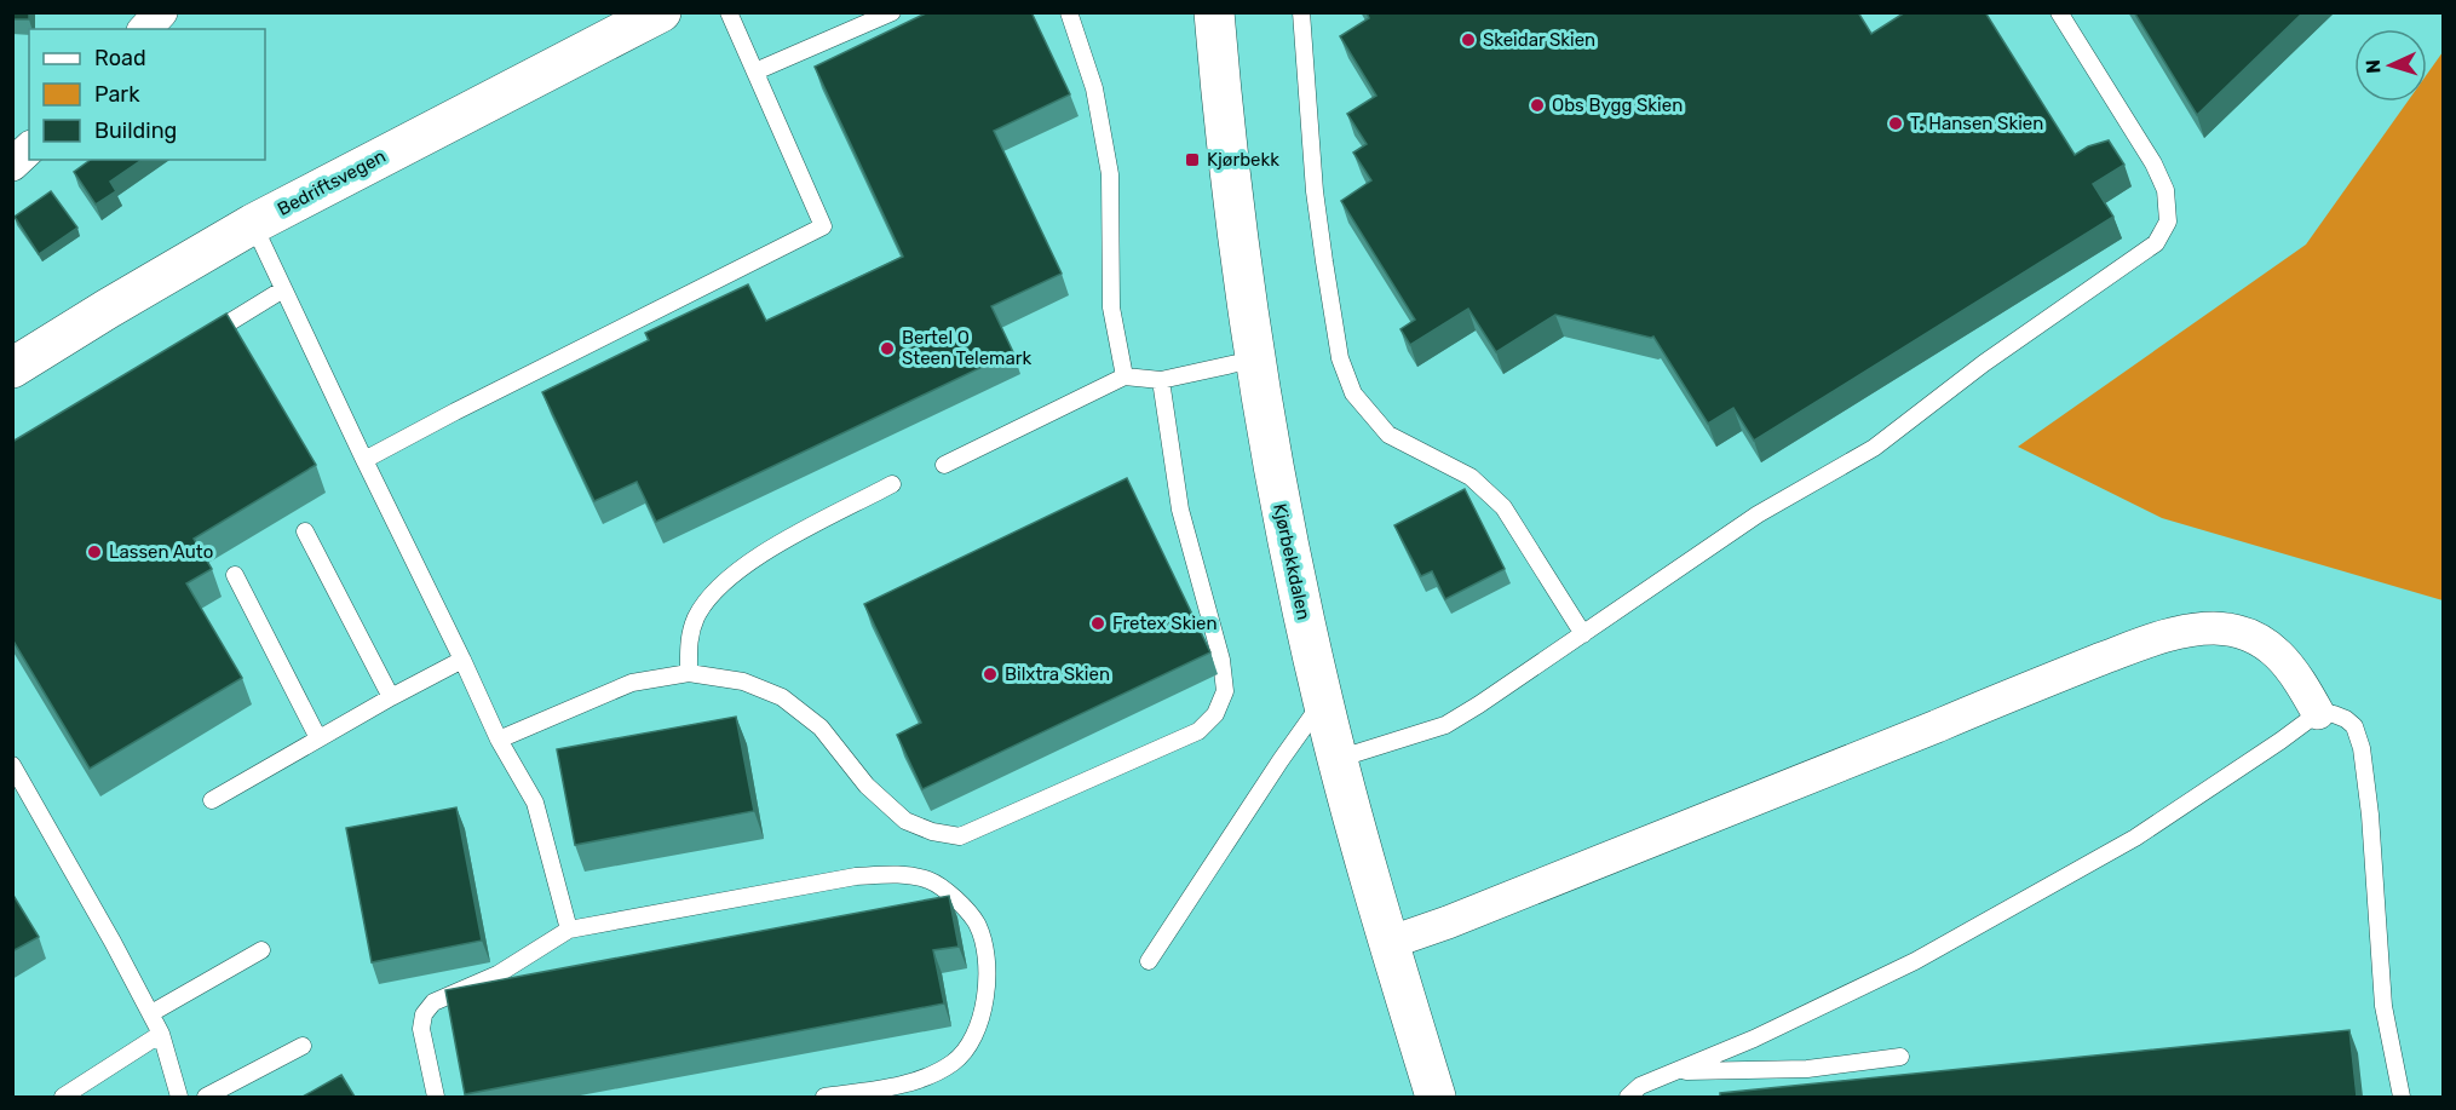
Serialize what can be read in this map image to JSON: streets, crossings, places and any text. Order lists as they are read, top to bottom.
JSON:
{
  "streets": {
    "street": ["Bedriftsvegen", "Kjørbekkdalen"]
  },
  "places": {
    "other": [
      "Skeidar Skien",
      "Obs Bygg Skien",
      "T. Hansen Skien",
      "Bertel O Steen Telemark",
      "Lassen Auto",
      "Fretex Skien",
      "Bilxtra Skien"
    ],
    "transit": ["Kjørbekk"]
  },
  "legend": ["Road", "Park", "Building"],
  "north": "left"
}
